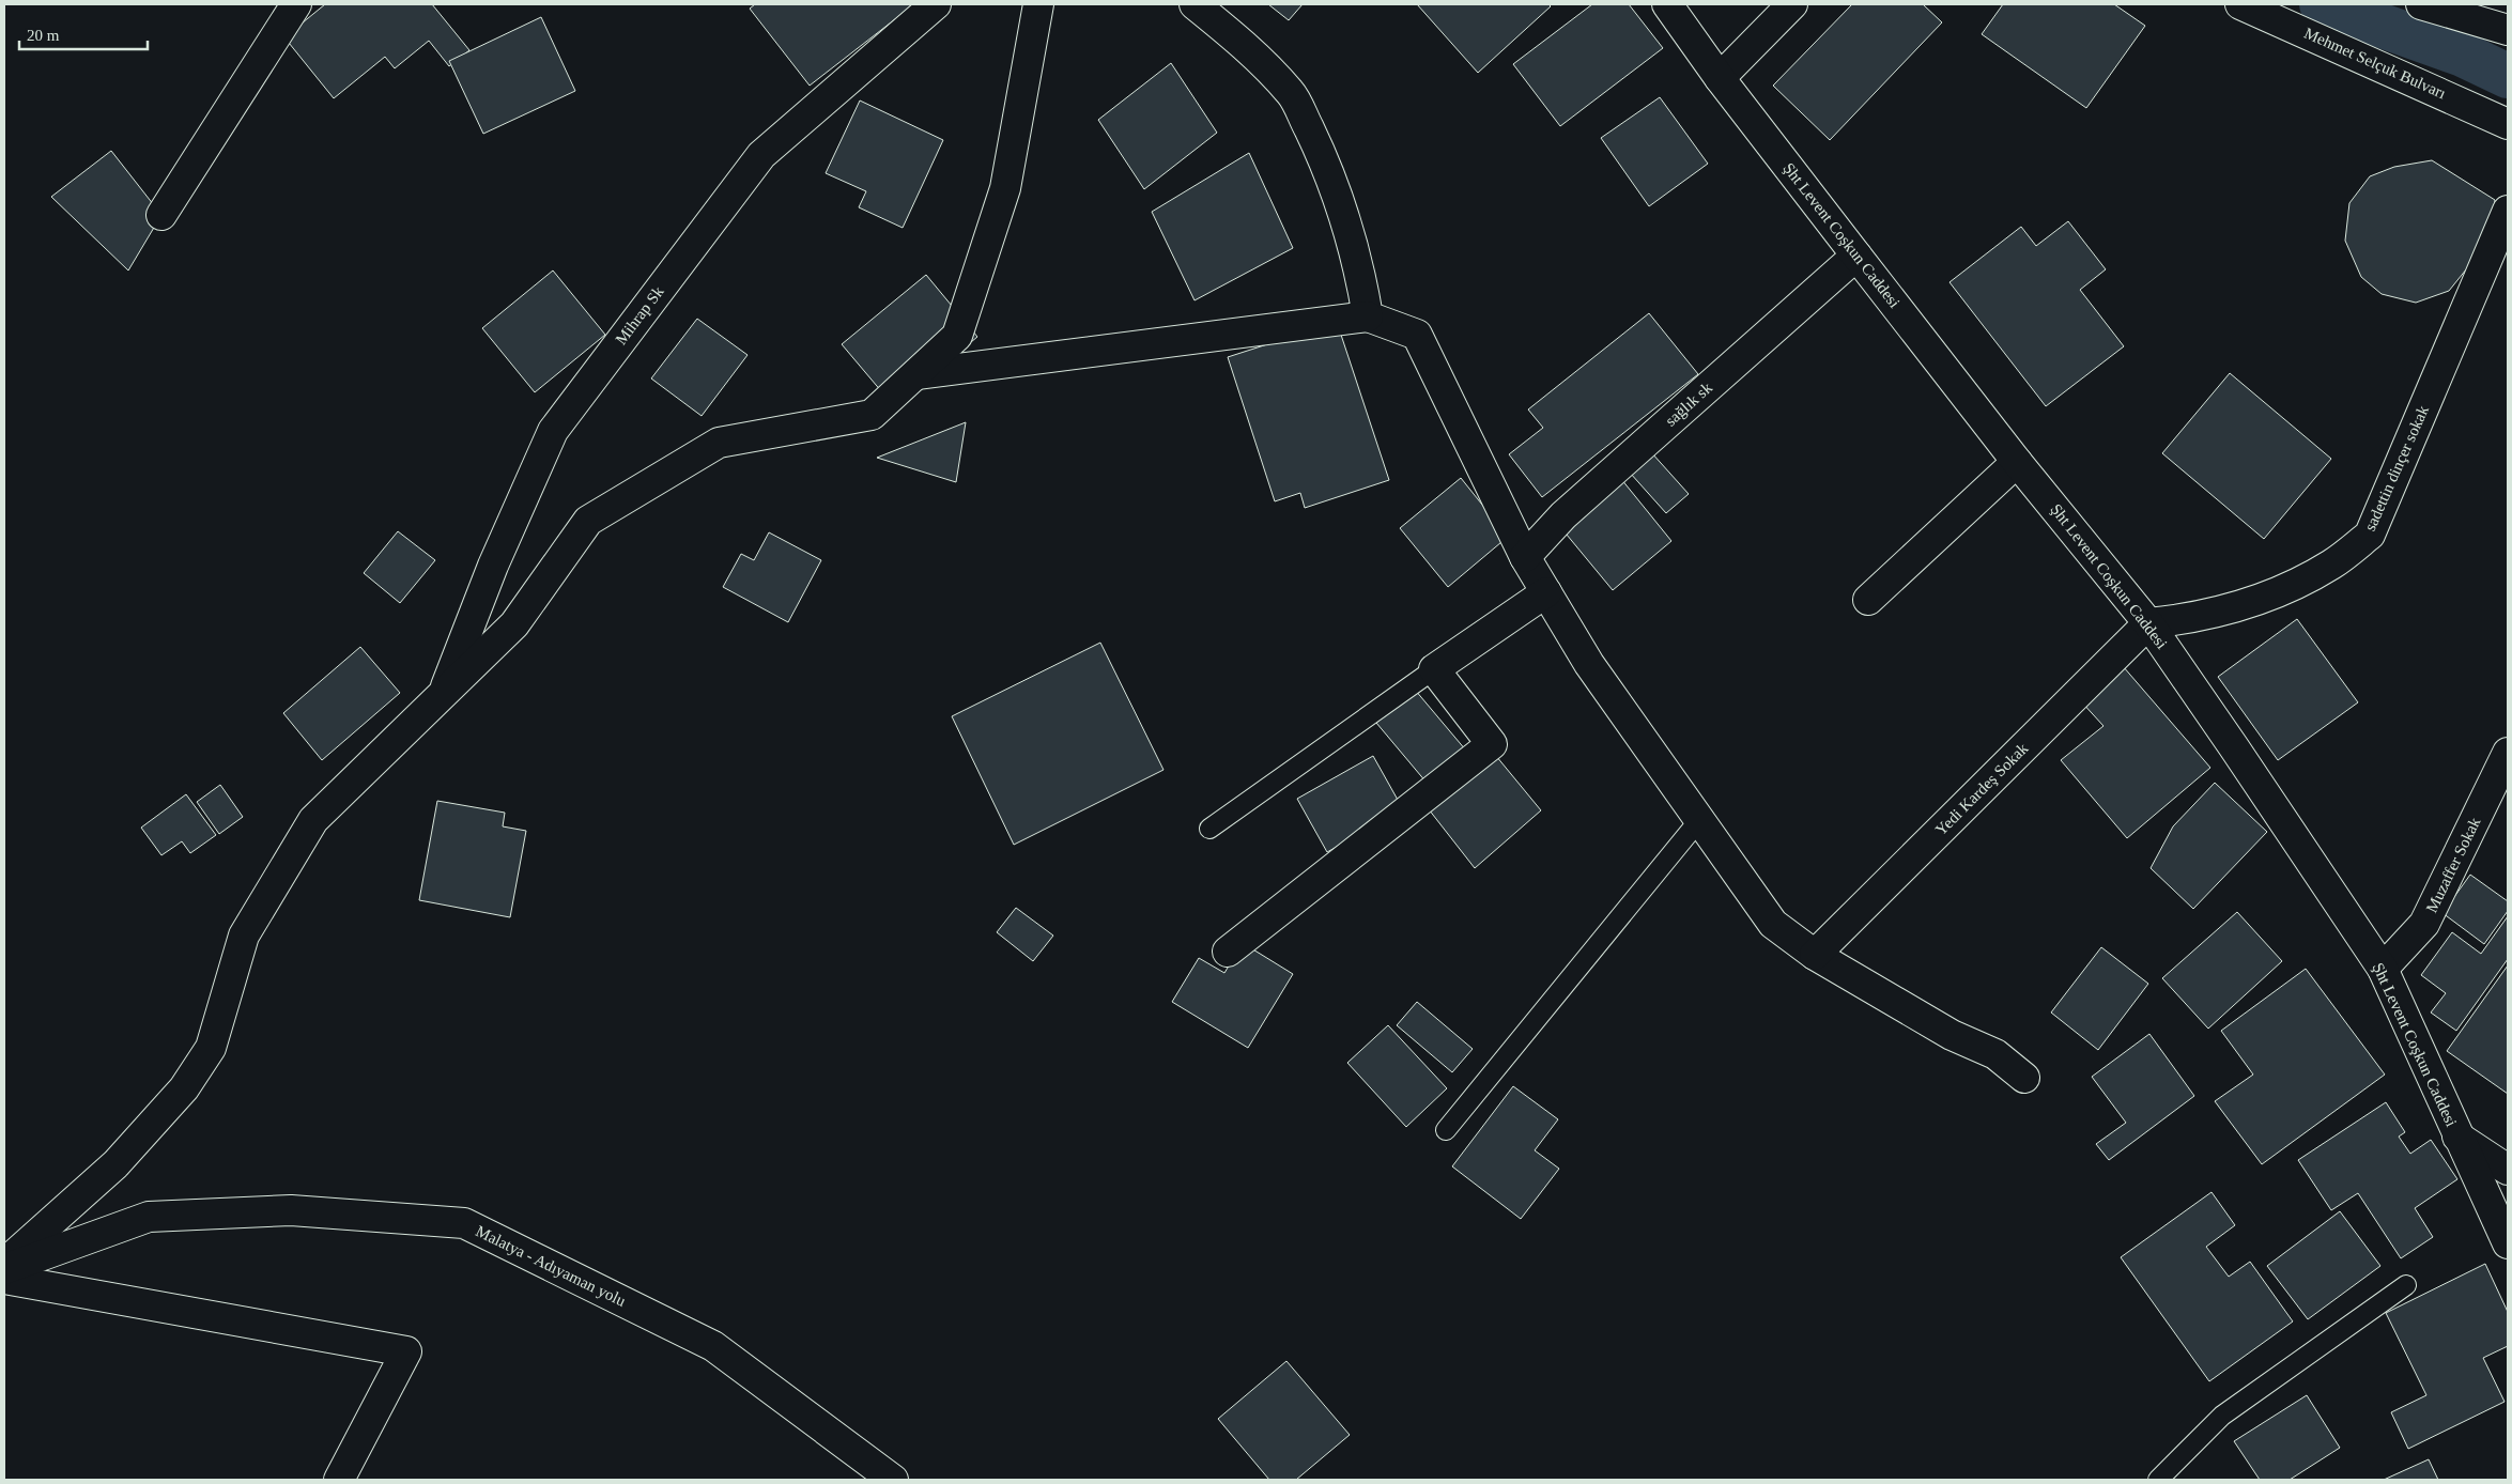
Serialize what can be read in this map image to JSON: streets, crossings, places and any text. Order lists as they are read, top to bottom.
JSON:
{
  "streets": {
    "street": [
      "Mehmet Selçuk Bulvarı",
      "Şht Levent Coşkun Caddesi",
      "Mihrap Sk",
      "sağlık sk",
      "sadettin dinçer sokak",
      "Yedi Kardeş Sokak",
      "Muzaffer Sokak",
      "Malatya - Adıyaman yolu"
    ]
  },
  "crossings": [
    ["Şht Levent Coşkun Caddesi", "sağlık sk"],
    ["Şht Levent Coşkun Caddesi", "sadettin dinçer sokak"],
    ["Şht Levent Coşkun Caddesi", "Yedi Kardeş Sokak"],
    ["Şht Levent Coşkun Caddesi", "Muzaffer Sokak"],
    ["sadettin dinçer sokak", "Yedi Kardeş Sokak"]
  ],
  "scale_bar": "20 m"
}
